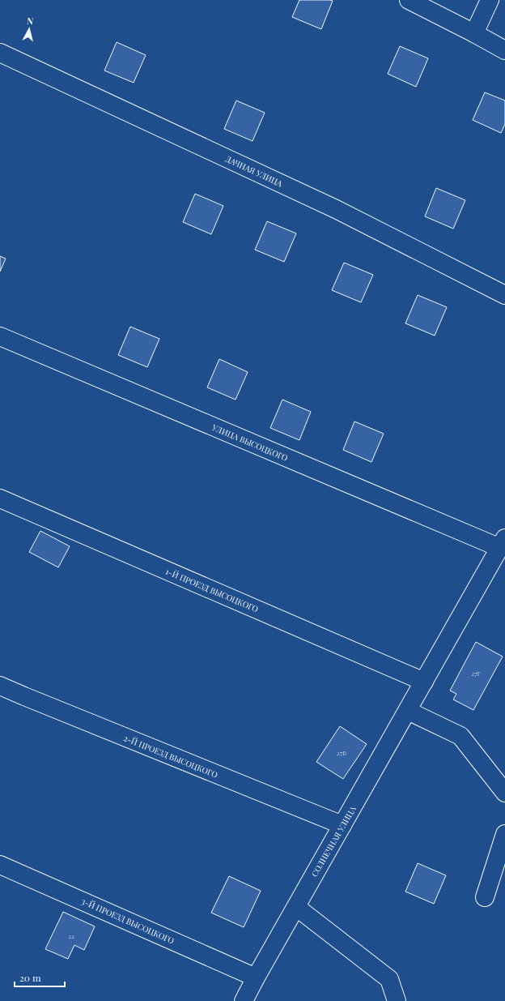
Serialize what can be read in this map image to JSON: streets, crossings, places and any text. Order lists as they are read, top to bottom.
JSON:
{
  "streets": {
    "street": [
      "ДАЧНАЯ УЛИЦА",
      "УЛИЦА ВЫСОЦКОГО",
      "1-Й ПРОЕЗД ВЫСОЦКОГО",
      "2-Й ПРОЕЗД ВЫСОЦКОГО",
      "СОЛНЕЧНАЯ УЛИЦА",
      "3-Й ПРОЕЗД ВЫСОЦКОГО"
    ]
  },
  "crossings": [
    ["УЛИЦА ВЫСОЦКОГО", "СОЛНЕЧНАЯ УЛИЦА"],
    ["1-Й ПРОЕЗД ВЫСОЦКОГО", "СОЛНЕЧНАЯ УЛИЦА"],
    ["2-Й ПРОЕЗД ВЫСОЦКОГО", "СОЛНЕЧНАЯ УЛИЦА"],
    ["СОЛНЕЧНАЯ УЛИЦА", "3-Й ПРОЕЗД ВЫСОЦКОГО"]
  ],
  "house_numbers": ["27Г", "27Б", "22"],
  "scale_bar": "20 m",
  "north": "top"
}
